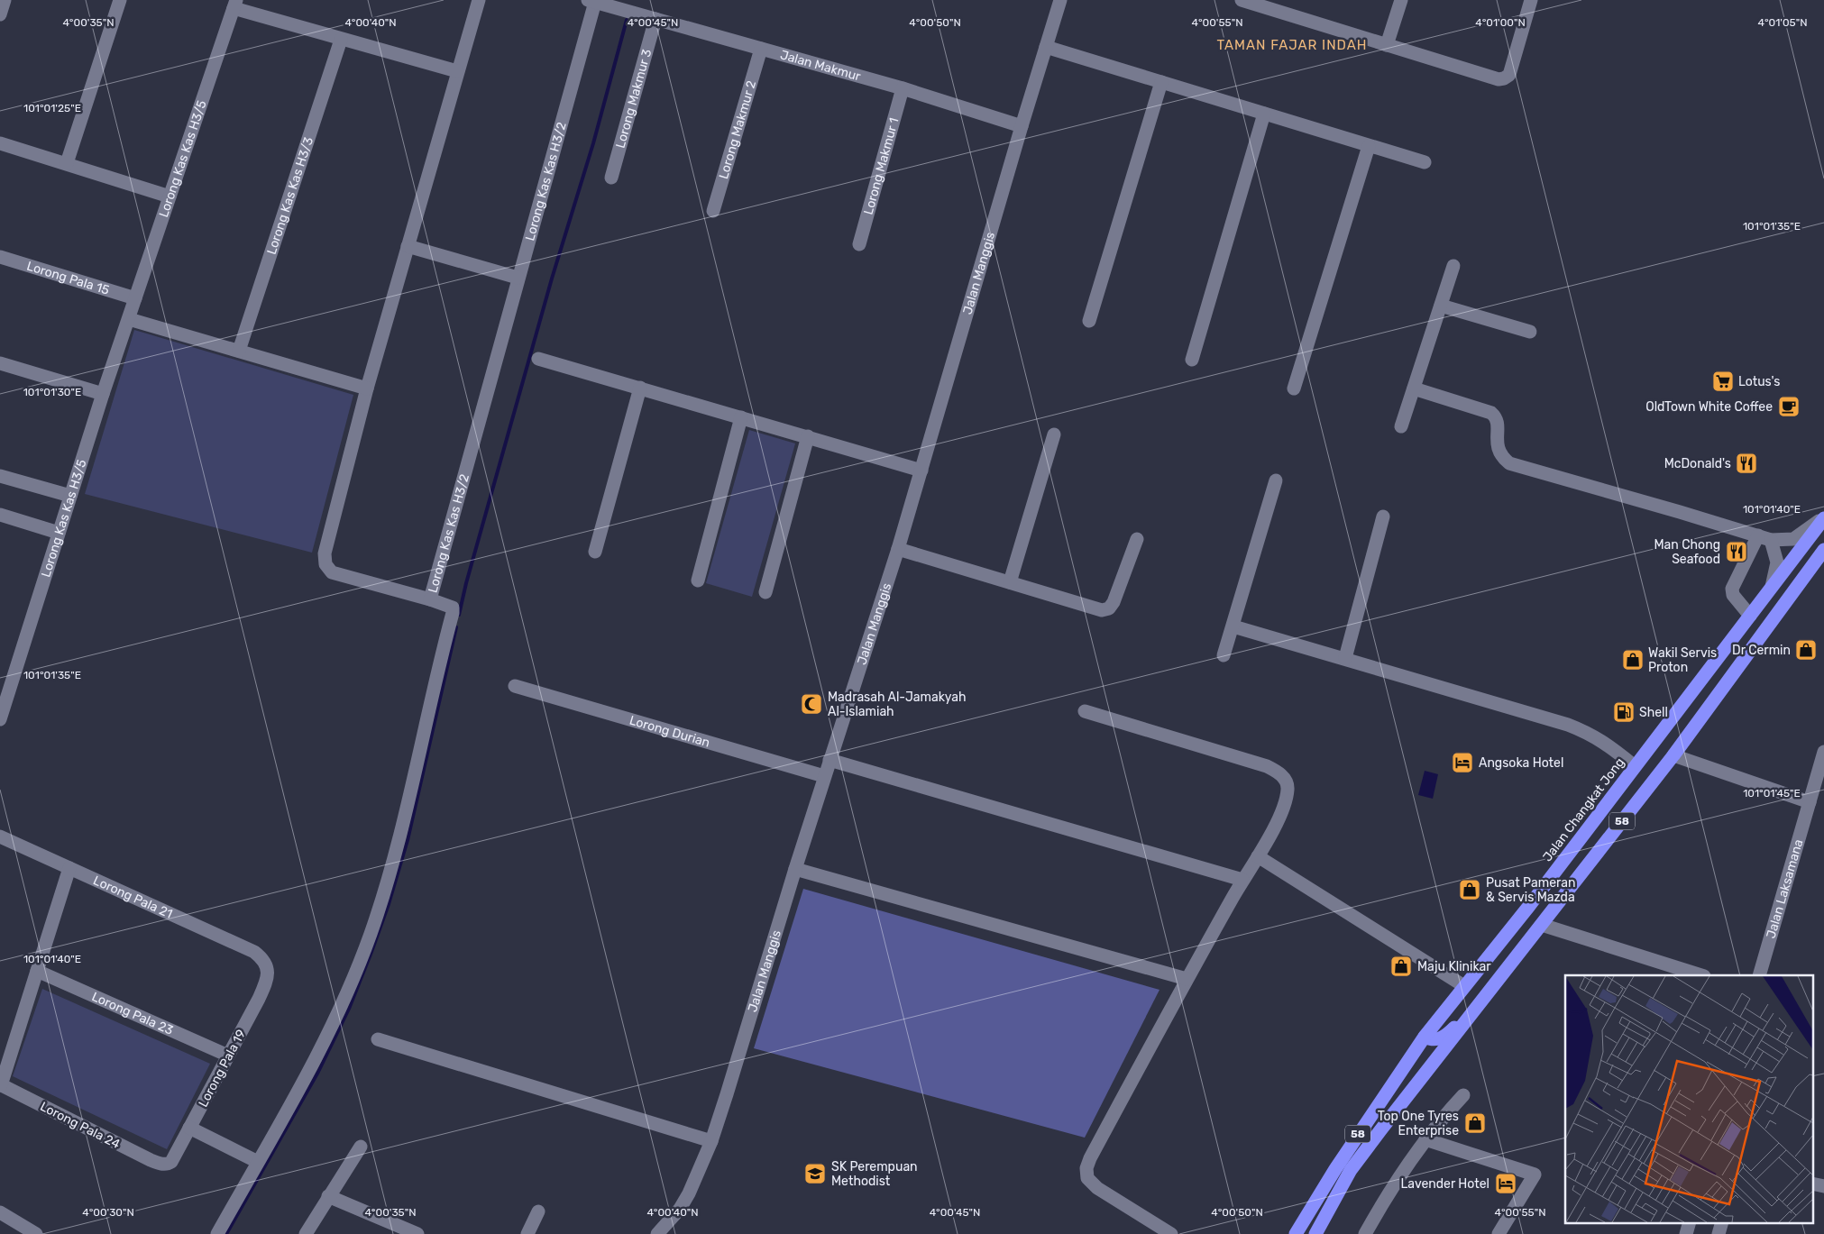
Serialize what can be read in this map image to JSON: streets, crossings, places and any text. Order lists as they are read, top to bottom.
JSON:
{
  "streets": {
    "highway": ["Jalan Changkat Jong", "58"],
    "street": [
      "Jalan Makmur",
      "Lorong Makmur 3",
      "Lorong Makmur 2",
      "Lorong Kas Kas H3/5",
      "Lorong Makmur 1",
      "Lorong Kas Kas H3/2",
      "Lorong Kas Kas H3/3",
      "Jalan Manggis",
      "Lorong Pala 15",
      "Lorong Durian",
      "Jalan Laksamana",
      "Lorong Pala 21",
      "Lorong Pala 23",
      "Lorong Pala 19",
      "Lorong Pala 24"
    ]
  },
  "crossings": [
    ["Jalan Makmur", "Lorong Makmur 3"],
    ["Jalan Makmur", "Lorong Makmur 2"],
    ["Jalan Makmur", "Lorong Makmur 1"],
    ["Jalan Makmur", "Lorong Kas Kas H3/2"],
    ["Jalan Makmur", "Jalan Manggis"],
    ["Lorong Kas Kas H3/5", "Lorong Pala 15"],
    ["Jalan Manggis", "Lorong Durian"],
    ["Lorong Pala 21", "Lorong Pala 19"],
    ["Lorong Pala 23", "Lorong Pala 19"],
    ["Lorong Pala 19", "Lorong Pala 24"]
  ],
  "districts": ["TAMAN FAJAR INDAH"],
  "places": {
    "supermarket": ["Lotus's"],
    "cafe": ["OldTown White Coffee"],
    "restaurant": ["McDonald's", "Man Chong Seafood"],
    "shop": [
      "Dr Cermin",
      "Wakil Servis Proton",
      "Pusat Pameran & Servis Mazda",
      "Maju Klinikar",
      "Top One Tyres Enterprise"
    ],
    "mosque": ["Madrasah Al-Jamakyah Al-Islamiah"],
    "fuel station": ["Shell"],
    "hotel": ["Angsoka Hotel", "Lavender Hotel"],
    "school or university": ["SK Perempuan Methodist"]
  },
  "coordinates": [
    "4°00'50\"N",
    "4°00'55\"N",
    "4°01'05\"N",
    "4°00'35\"N",
    "4°00'40\"N",
    "4°00'45\"N",
    "4°01'00\"N",
    "101°01'25\"E",
    "101°01'35\"E",
    "101°01'30\"E",
    "101°01'40\"E",
    "101°01'45\"E",
    "4°00'30\"N"
  ]
}
